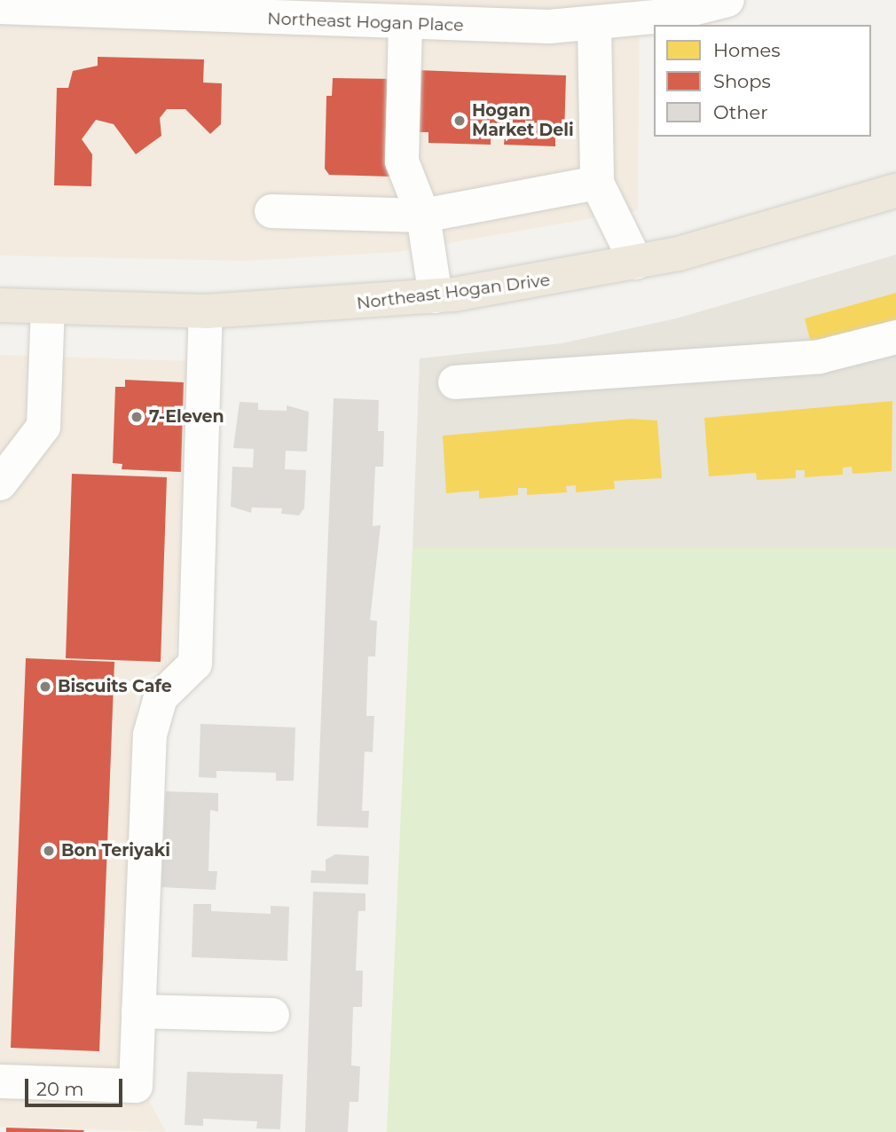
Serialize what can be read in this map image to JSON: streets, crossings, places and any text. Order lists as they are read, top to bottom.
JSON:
{
  "streets": {
    "highway": ["Northeast Hogan Drive"],
    "street": ["Northeast Hogan Place"]
  },
  "places": [
    "Hogan Market Deli",
    "7-Eleven",
    "Biscuits Cafe",
    "Bon Teriyaki"
  ],
  "legend": ["Homes", "Shops", "Other"],
  "scale_bar": "20 m"
}
